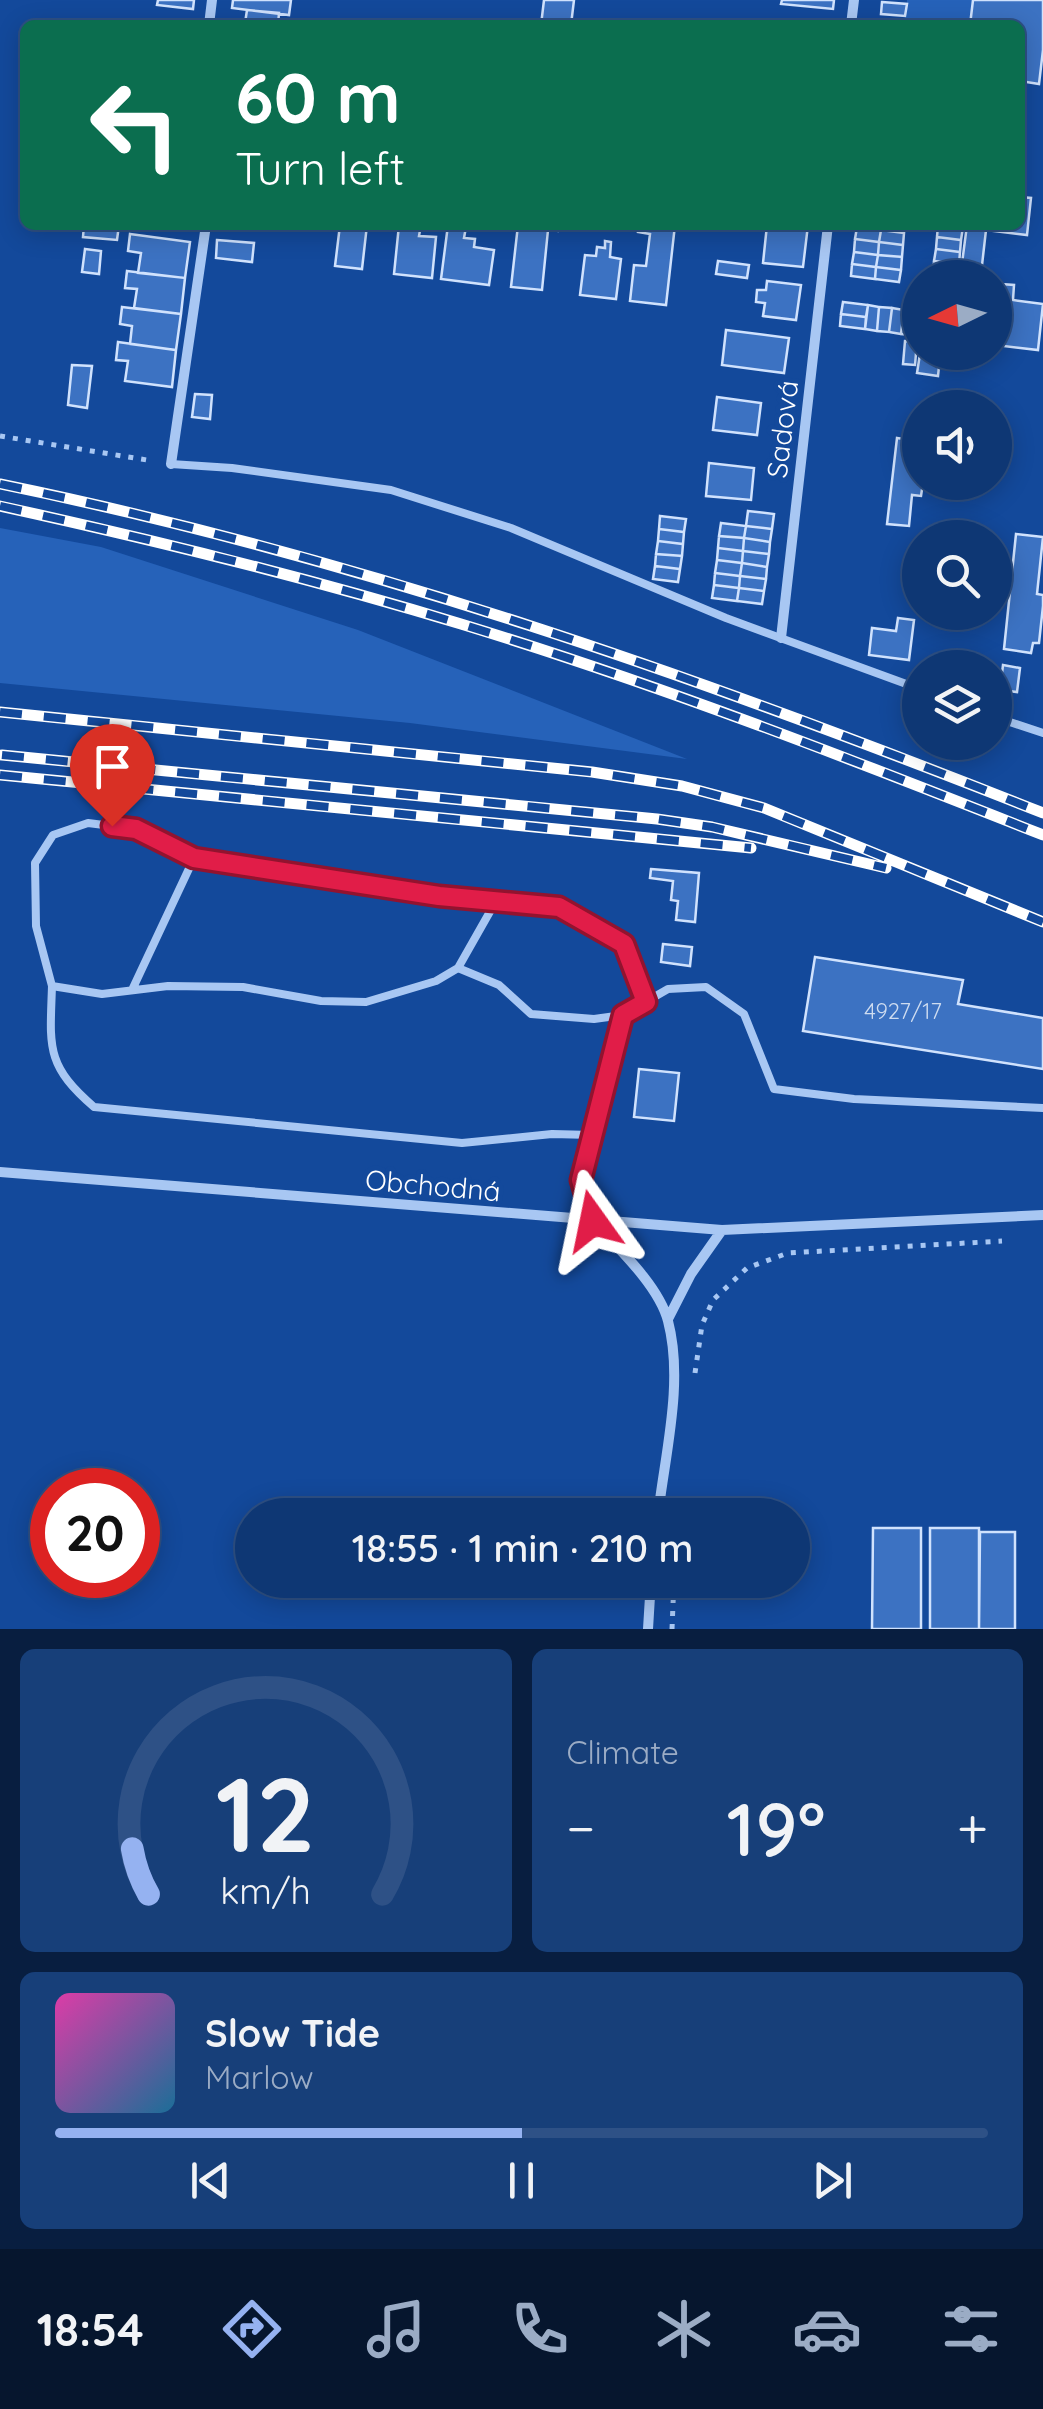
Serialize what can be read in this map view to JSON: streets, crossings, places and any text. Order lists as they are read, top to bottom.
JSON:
{
  "streets": {
    "street": ["Sadová", "Obchodná"]
  },
  "house_numbers": ["4927/17"],
  "north": "left",
  "page": {
    "turn": ["60 m", "Turn left"],
    "limit": "20",
    "trip": "18:55 · 1 min · 210 m",
    "tile": "Climate",
    "heat": ["−", "19°", "+"],
    "song": ["Slow Tide", "Marlow"],
    "tabs": "18:54",
    "gauge": ["12", "km/h"]
  }
}
